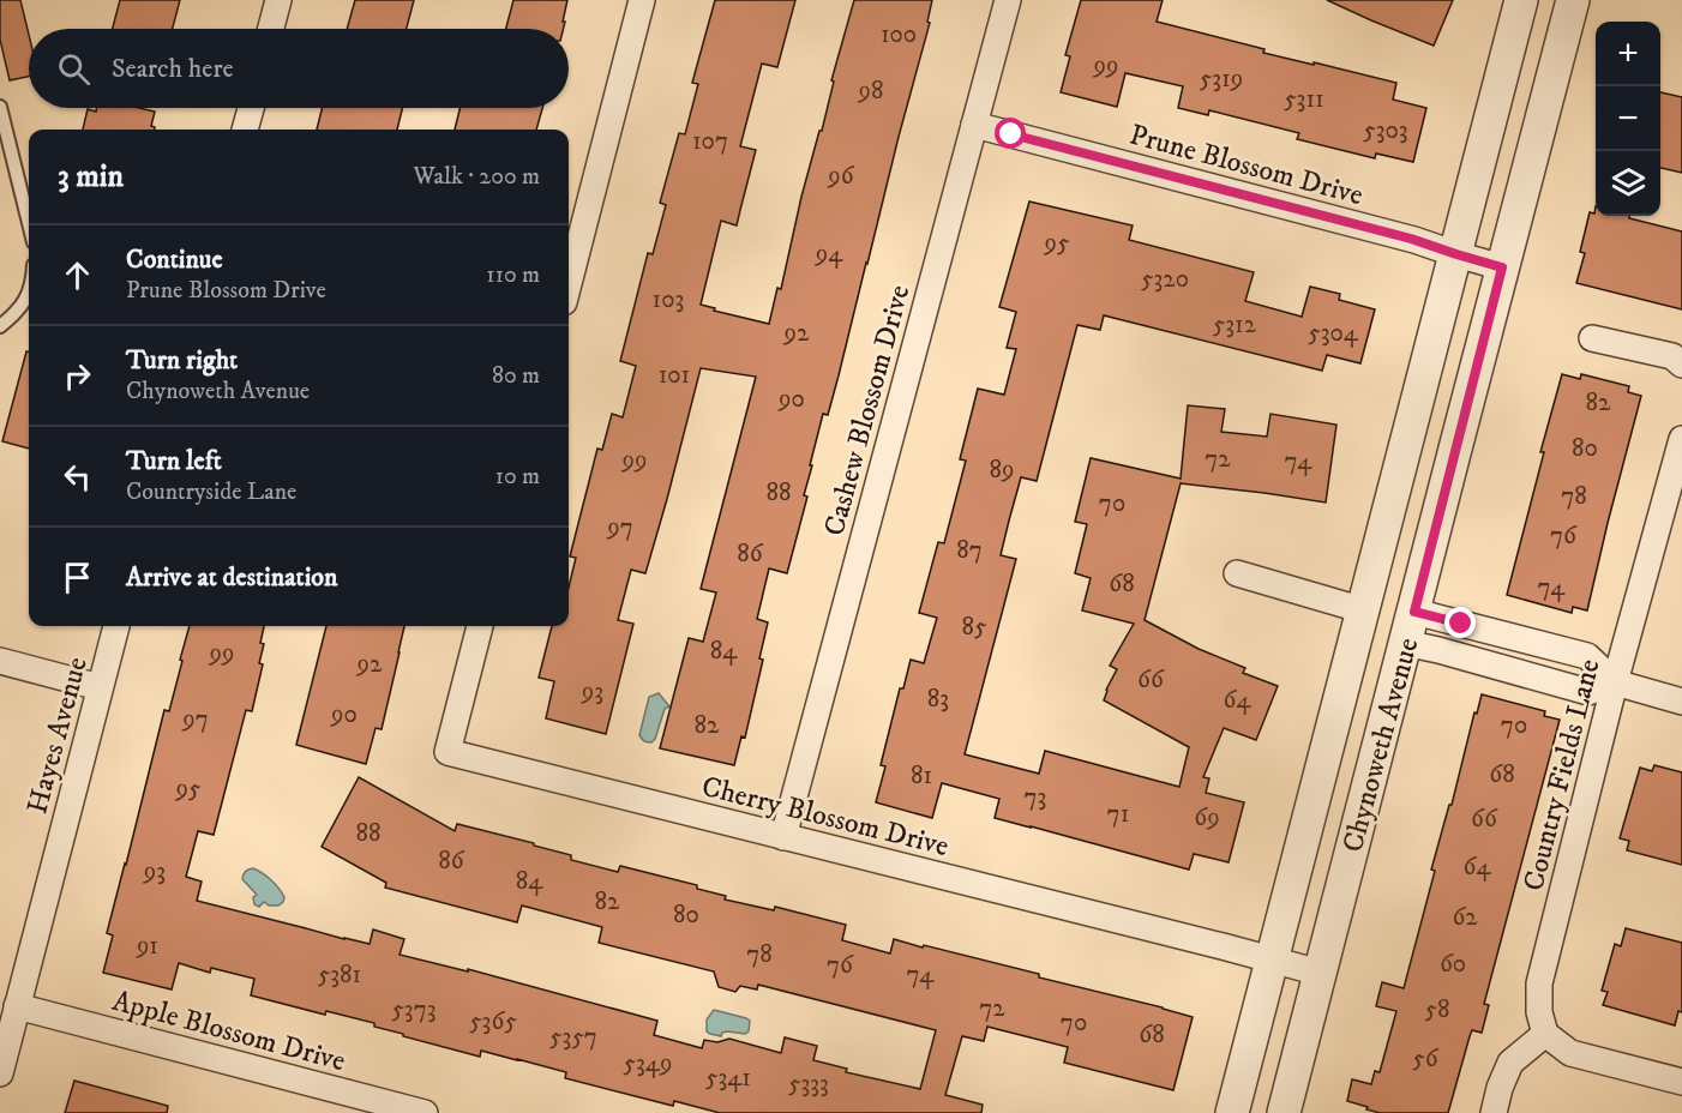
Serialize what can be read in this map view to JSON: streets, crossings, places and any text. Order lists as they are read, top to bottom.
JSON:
{
  "streets": {
    "street": [
      "Prune Blossom Drive",
      "Cashew Blossom Drive",
      "Hayes Avenue",
      "Chynoweth Avenue",
      "Country Fields Lane",
      "Cherry Blossom Drive",
      "Apple Blossom Drive"
    ]
  },
  "crossings": [
    ["Prune Blossom Drive", "Cashew Blossom Drive"],
    ["Prune Blossom Drive", "Chynoweth Avenue"],
    ["Cashew Blossom Drive", "Cherry Blossom Drive"],
    ["Hayes Avenue", "Apple Blossom Drive"],
    ["Chynoweth Avenue", "Cherry Blossom Drive"]
  ],
  "house_numbers": [
    "100",
    "99",
    "5319",
    "98",
    "5311",
    "5303",
    "107",
    "96",
    "95",
    "94",
    "5320",
    "103",
    "5312",
    "92",
    "5304",
    "101",
    "90",
    "82",
    "80",
    "72",
    "99",
    "74",
    "89",
    "88",
    "78",
    "70",
    "97",
    "76",
    "87",
    "86",
    "68",
    "74",
    "85",
    "84",
    "99",
    "92",
    "66",
    "93",
    "83",
    "64",
    "90",
    "97",
    "82",
    "70",
    "68",
    "81",
    "95",
    "73",
    "71",
    "69",
    "66",
    "88",
    "86",
    "64",
    "93",
    "84",
    "82",
    "80",
    "62",
    "91",
    "78",
    "60",
    "76",
    "5381",
    "74",
    "72",
    "5373",
    "58",
    "5365",
    "70",
    "68",
    "5357",
    "56",
    "5349",
    "5341",
    "5333"
  ],
  "page": {
    "map_buttons": ["+", "−"],
    "search": "Search here",
    "heading": ["3 min", "Walk · 200 m"],
    "list": [
      ["Continue", "Prune Blossom Drive", "110 m"],
      ["Turn right", "Chynoweth Avenue", "80 m"],
      ["Turn left", "Countryside Lane", "10 m"],
      "Arrive at destination"
    ]
  }
}
